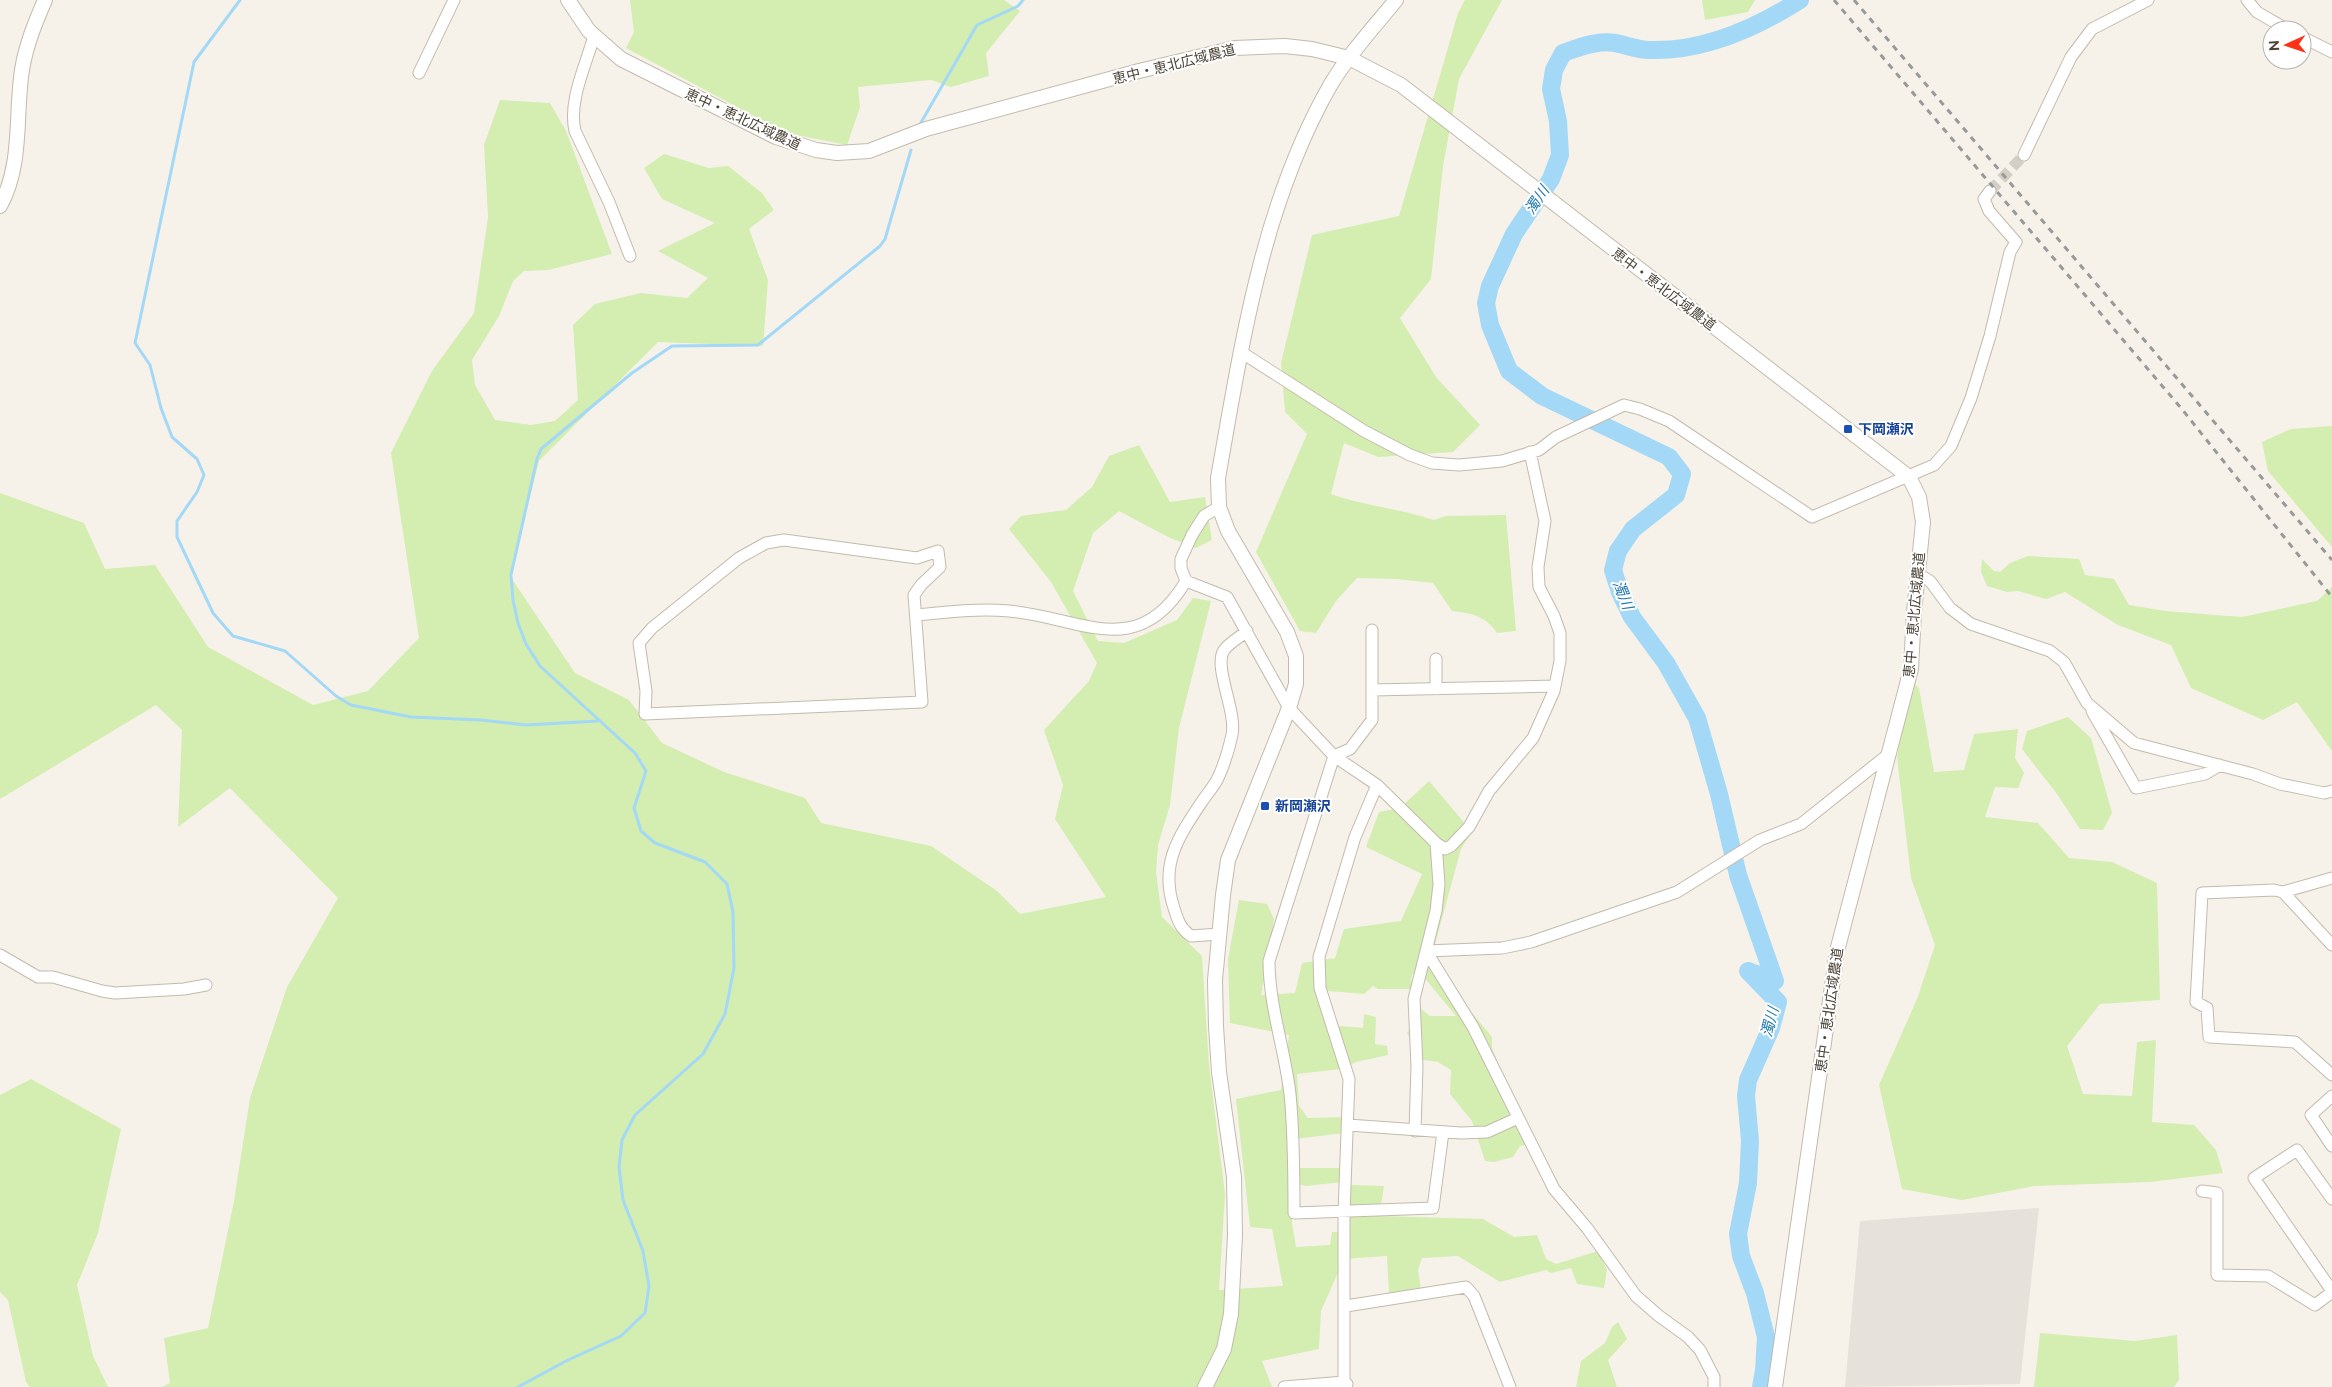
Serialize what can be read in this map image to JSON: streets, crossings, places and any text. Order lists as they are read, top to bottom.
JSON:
{
  "streets": {
    "street": ["恵中・恵北広域農道"]
  },
  "water": ["濁川"],
  "places": {
    "transit": ["下岡瀬沢", "新岡瀬沢"]
  },
  "north": "left"
}
